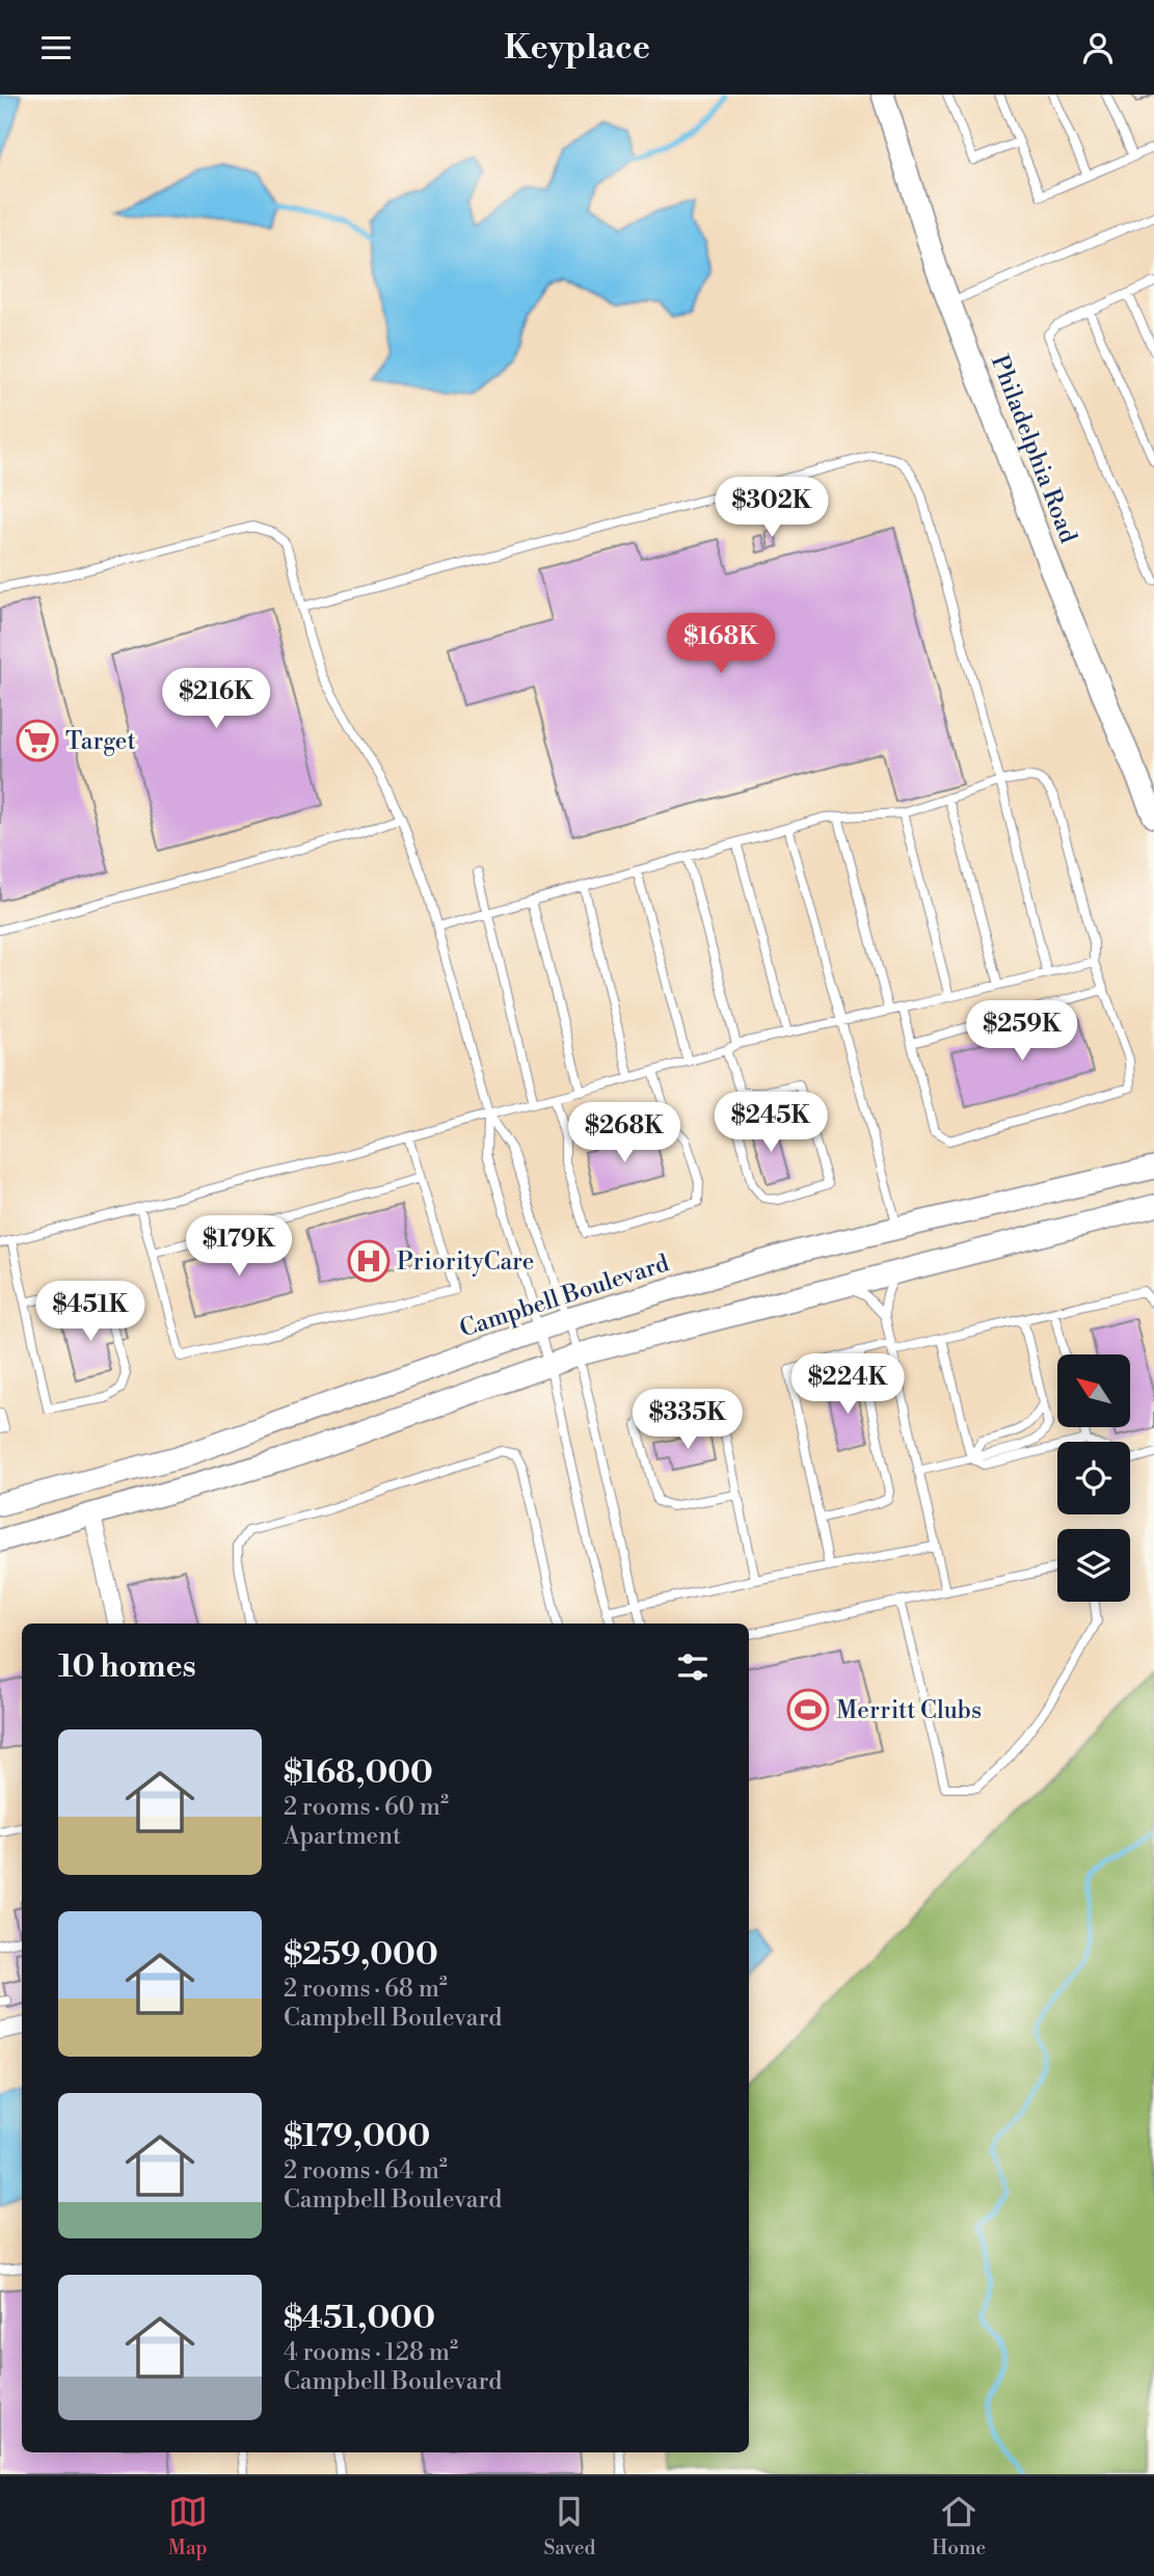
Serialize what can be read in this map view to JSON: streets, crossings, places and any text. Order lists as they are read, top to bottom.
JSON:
{
  "streets": {
    "main road": ["Philadelphia Road", "Campbell Boulevard"]
  },
  "places": {
    "supermarket": ["Target"],
    "hospital": ["PriorityCare"],
    "sports": ["Merritt Clubs"]
  },
  "north": "top left",
  "page": {
    "header": "Keyplace",
    "price": [
      "$302K",
      "$168K",
      "$216K",
      "$259K",
      "$245K",
      "$268K",
      "$179K",
      "$451K",
      "$224K",
      "$335K"
    ],
    "heading": "10 homes",
    "list": [
      {
        "name": "$168,000",
        "note": "2 rooms · 60 m² · Apartment"
      },
      {
        "name": "$259,000",
        "note": "2 rooms · 68 m² · Campbell Boulevard"
      },
      {
        "name": "$179,000",
        "note": "2 rooms · 64 m² · Campbell Boulevard"
      },
      {
        "name": "$451,000",
        "note": "4 rooms · 128 m² · Campbell Boulevard"
      }
    ],
    "tabs": ["Map", "Saved", "Home"]
  }
}
